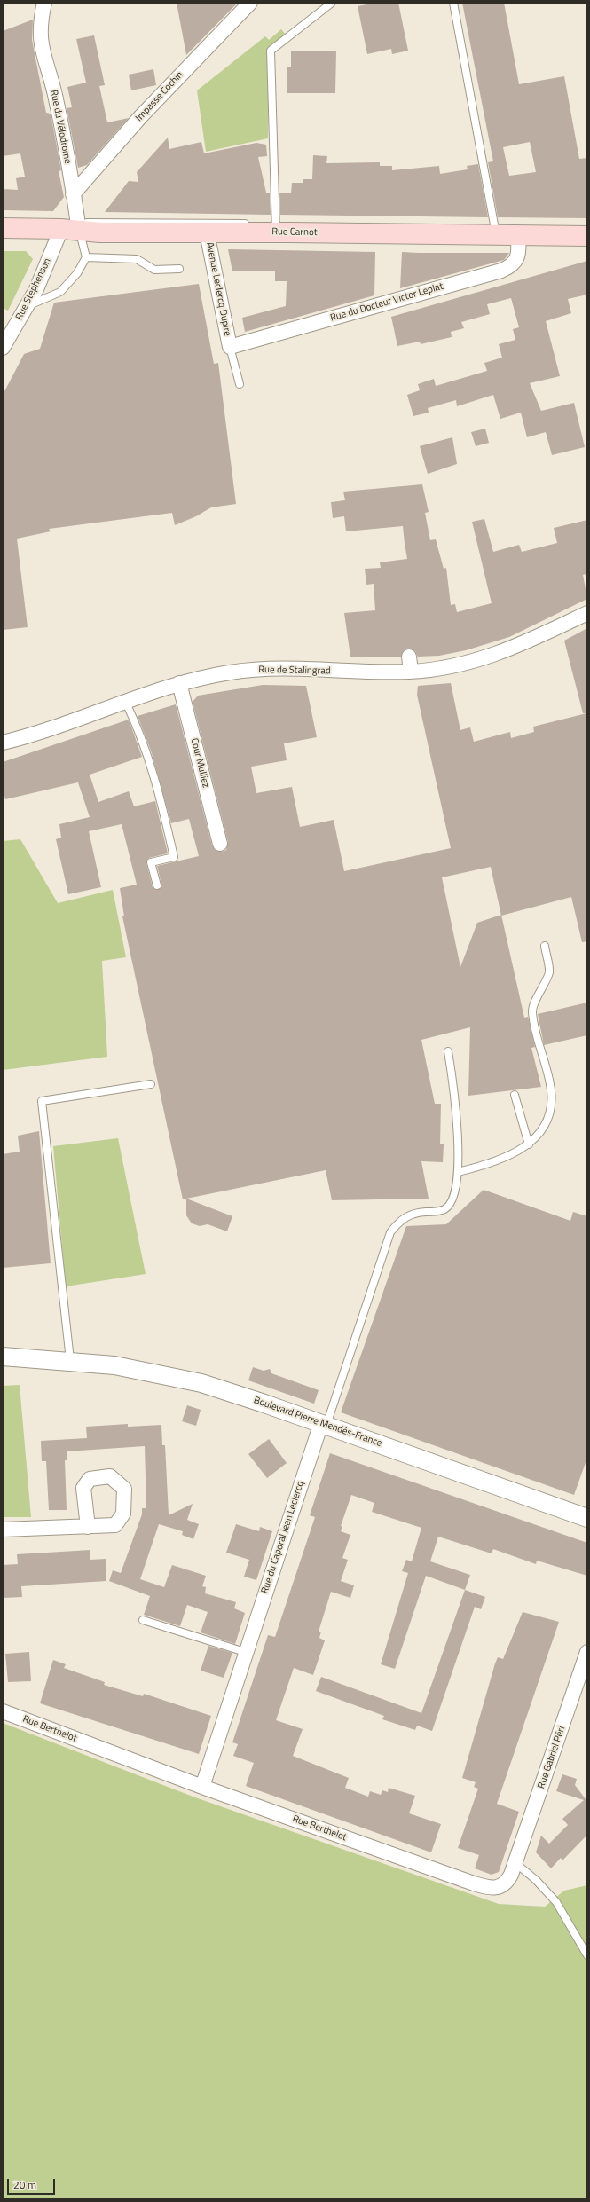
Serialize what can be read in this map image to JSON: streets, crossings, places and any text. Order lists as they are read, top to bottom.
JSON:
{
  "streets": {
    "main road": ["Rue Carnot"],
    "street": [
      "Impasse Cochin",
      "Rue du Vélodrome",
      "Rue Stephenson",
      "Avenue Leclercq Dupire",
      "Rue du Docteur Victor Leplat",
      "Rue de Stalingrad",
      "Cour Mulliez",
      "Boulevard Pierre Mendès-France",
      "Rue du Caporal Jean Leclercq",
      "Rue Berthelot",
      "Rue Gabriel Péri"
    ]
  },
  "crossings": [
    ["Impasse Cochin", "Rue du Vélodrome"],
    ["Rue du Vélodrome", "Rue Carnot"],
    ["Rue du Vélodrome", "Rue Stephenson"],
    ["Rue Carnot", "Rue Stephenson"],
    ["Rue Carnot", "Avenue Leclercq Dupire"],
    ["Rue Carnot", "Rue du Docteur Victor Leplat"],
    ["Avenue Leclercq Dupire", "Rue du Docteur Victor Leplat"],
    ["Rue de Stalingrad", "Cour Mulliez"],
    ["Boulevard Pierre Mendès-France", "Rue du Caporal Jean Leclercq"],
    ["Rue du Caporal Jean Leclercq", "Rue Berthelot"],
    ["Rue Berthelot", "Rue Gabriel Péri"]
  ],
  "scale_bar": "20 m"
}
